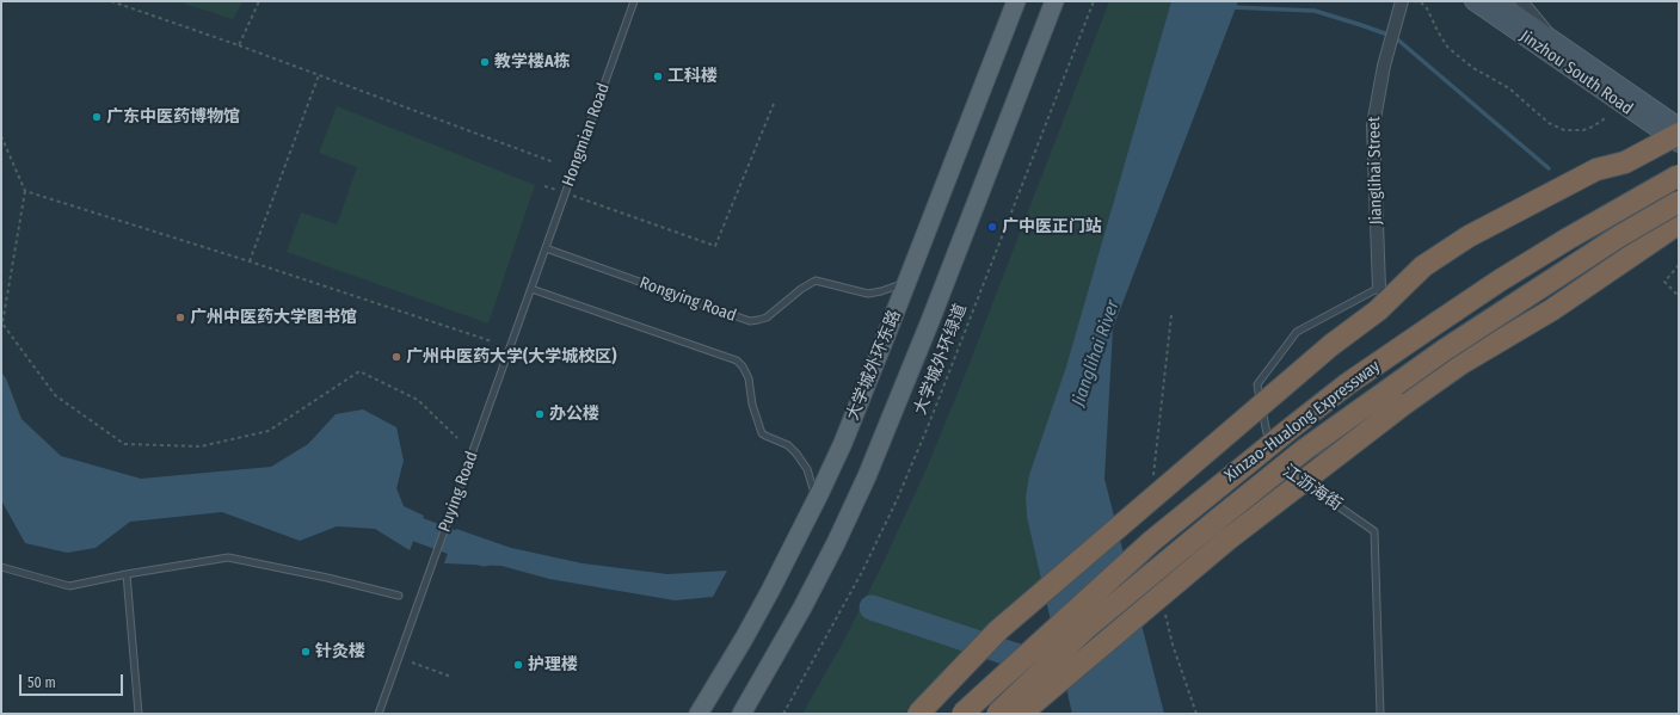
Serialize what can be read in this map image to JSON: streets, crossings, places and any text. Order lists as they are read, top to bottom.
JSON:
{
  "streets": {
    "highway": ["Xinzao-Hualong Expressway"],
    "main road": ["Jinzhou South Road", "大学城外环东路"],
    "street": ["Jianglihai Street"],
    "lane": [
      "Hongmian Road",
      "Rongying Road",
      "江沥海街",
      "Puying Road"
    ],
    "path": ["大学城外环绿道"]
  },
  "crossings": [
    ["Hongmian Road", "Rongying Road"],
    ["Hongmian Road", "Puying Road"],
    ["Jianglihai Street", "江沥海街"],
    ["Rongying Road", "大学城外环东路"]
  ],
  "water": ["Jianglihai River"],
  "places": [
    "教学楼A栋",
    "工科楼",
    "广东中医药博物馆",
    "广中医正门站",
    "广州中医药大学图书馆",
    "广州中医药大学(大学城校区)",
    "办公楼",
    "针灸楼",
    "护理楼"
  ],
  "scale_bar": "50 m"
}
